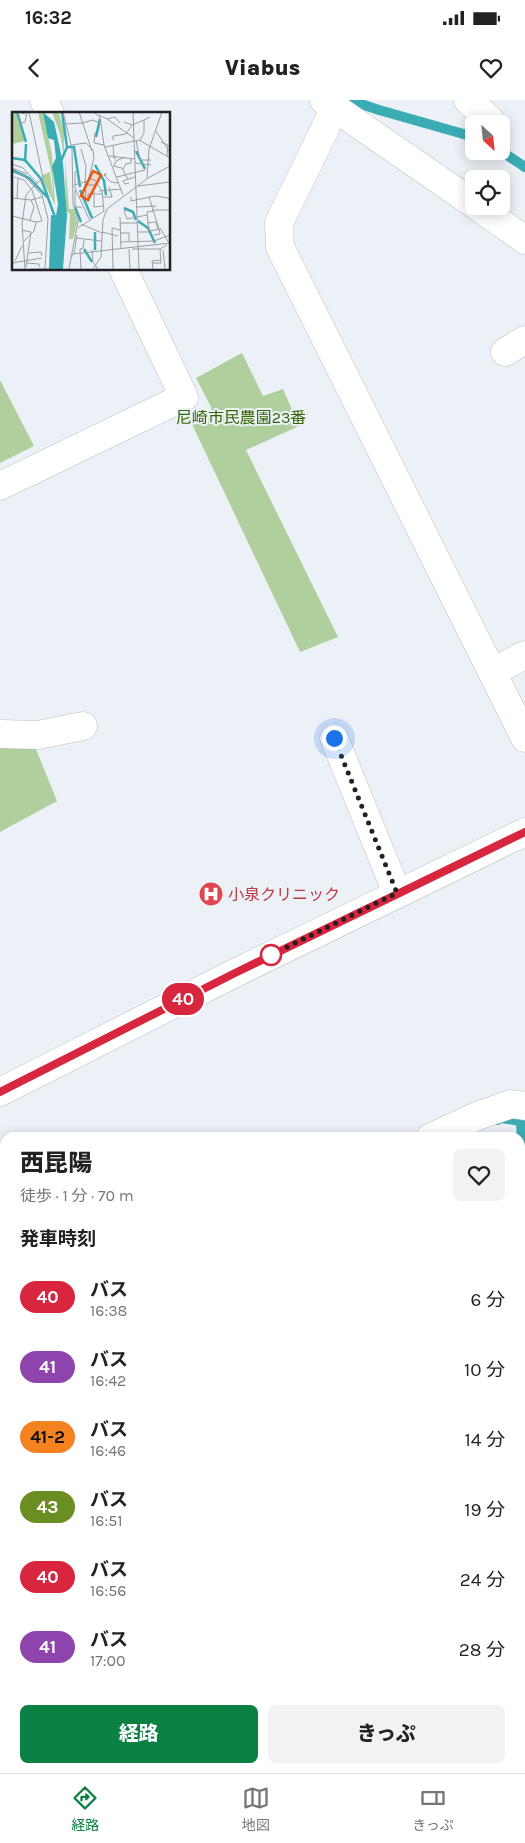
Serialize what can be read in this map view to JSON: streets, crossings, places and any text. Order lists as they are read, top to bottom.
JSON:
{
  "parks": ["尼崎市民農園23番"],
  "places": {
    "hospital": ["小泉クリニック"]
  },
  "lines": ["bus line 40"],
  "north": "bottom right",
  "page": {
    "status": "16:32",
    "header": "Viabus",
    "on_map": "40",
    "heading": [
      ["西昆陽", "徒歩 · 1 分 · 70 m"],
      "発車時刻"
    ],
    "list": [
      {
        "mark": "40",
        "name": "バス",
        "note": "16:38",
        "value": "6 分"
      },
      {
        "mark": "41",
        "name": "バス",
        "note": "16:42",
        "value": "10 分"
      },
      {
        "mark": "41-2",
        "name": "バス",
        "note": "16:46",
        "value": "14 分"
      },
      {
        "mark": "43",
        "name": "バス",
        "note": "16:51",
        "value": "19 分"
      },
      {
        "mark": "40",
        "name": "バス",
        "note": "16:56",
        "value": "24 分"
      },
      {
        "mark": "41",
        "name": "バス",
        "note": "17:00",
        "value": "28 分"
      }
    ],
    "buttons": ["経路", "きっぷ"],
    "tabs": ["経路", "地図", "きっぷ"]
  }
}
